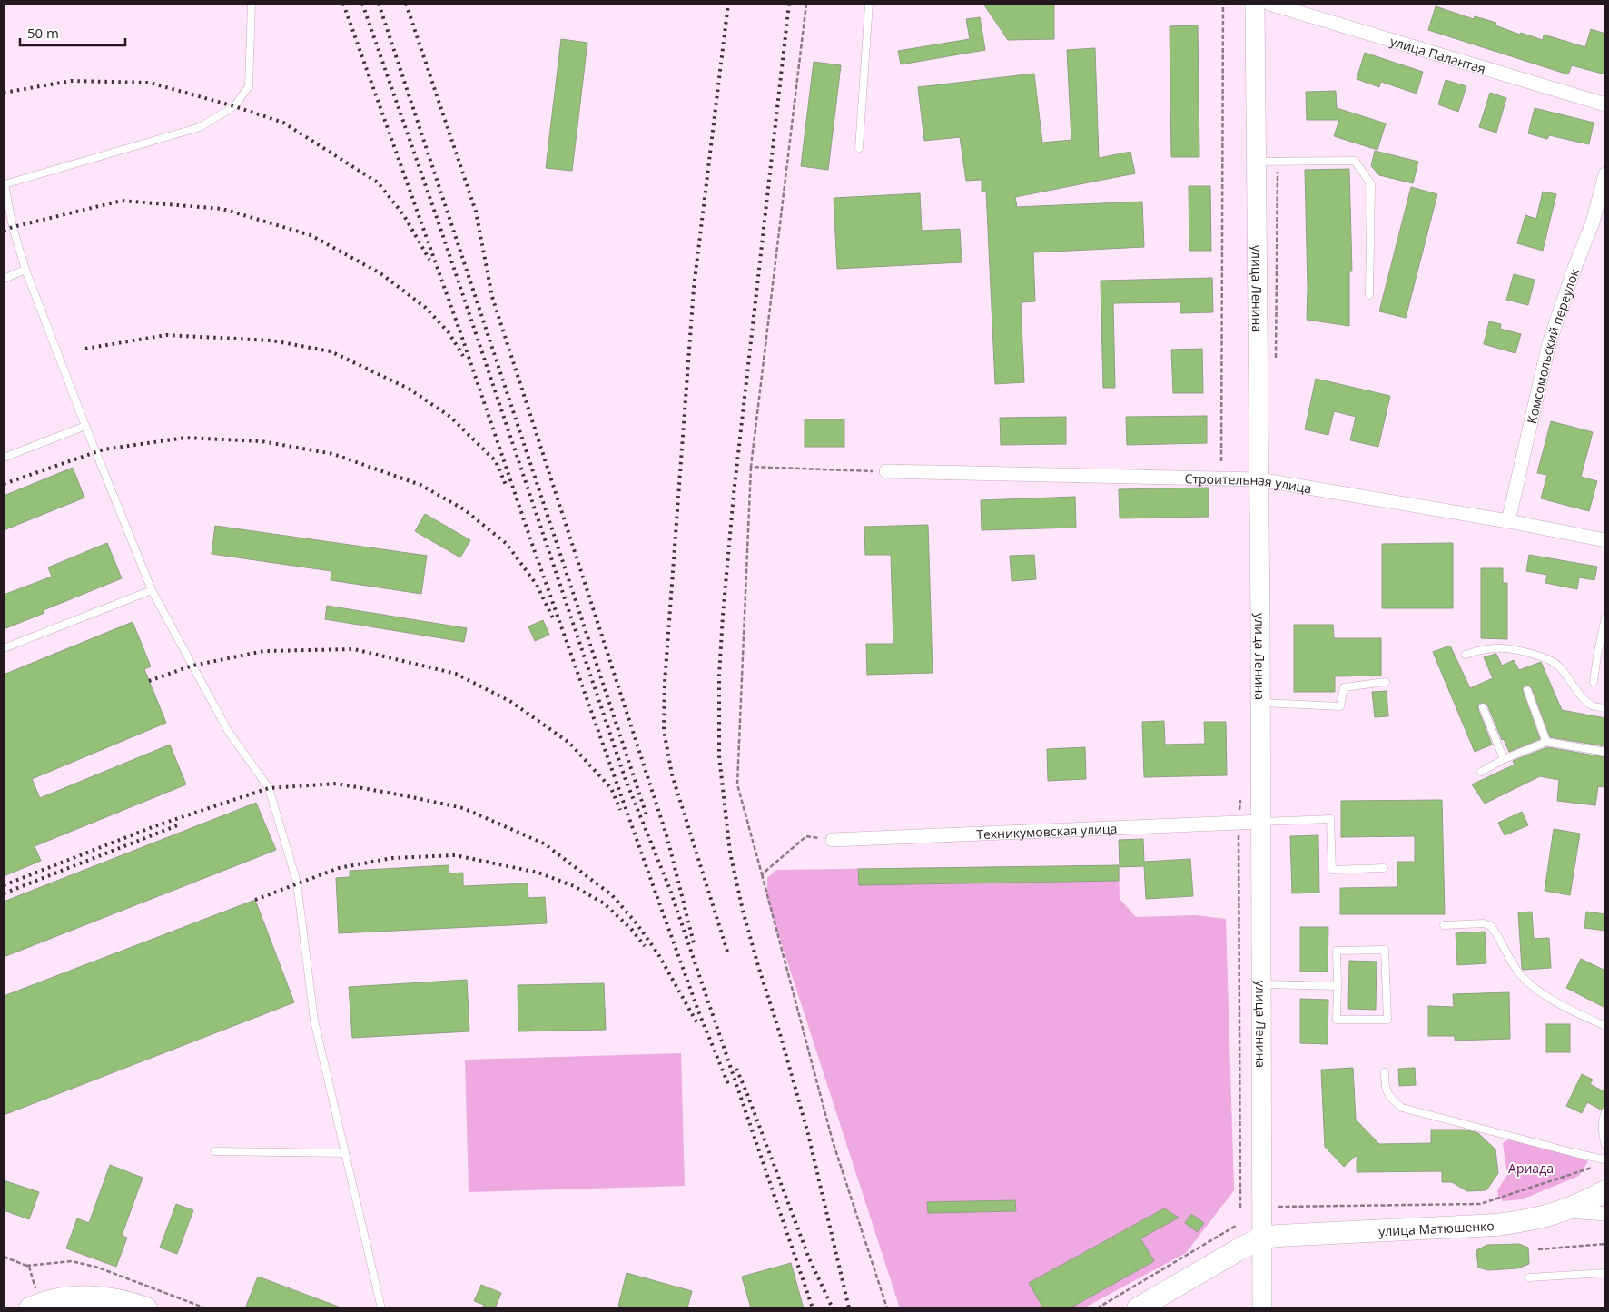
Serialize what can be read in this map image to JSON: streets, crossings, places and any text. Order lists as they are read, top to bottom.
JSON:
{
  "streets": {
    "main road": ["улица Ленина", "улица Матюшенко"],
    "street": [
      "улица Палантая",
      "Комсомольский переулок",
      "Строительная улица",
      "Техникумовская улица"
    ]
  },
  "crossings": [
    ["улица Ленина", "Строительная улица"],
    ["улица Ленина", "Техникумовская улица"],
    ["улица Ленина", "улица Матюшенко"],
    ["Комсомольский переулок", "Строительная улица"]
  ],
  "parks": ["Ариада"],
  "scale_bar": "50 m"
}
